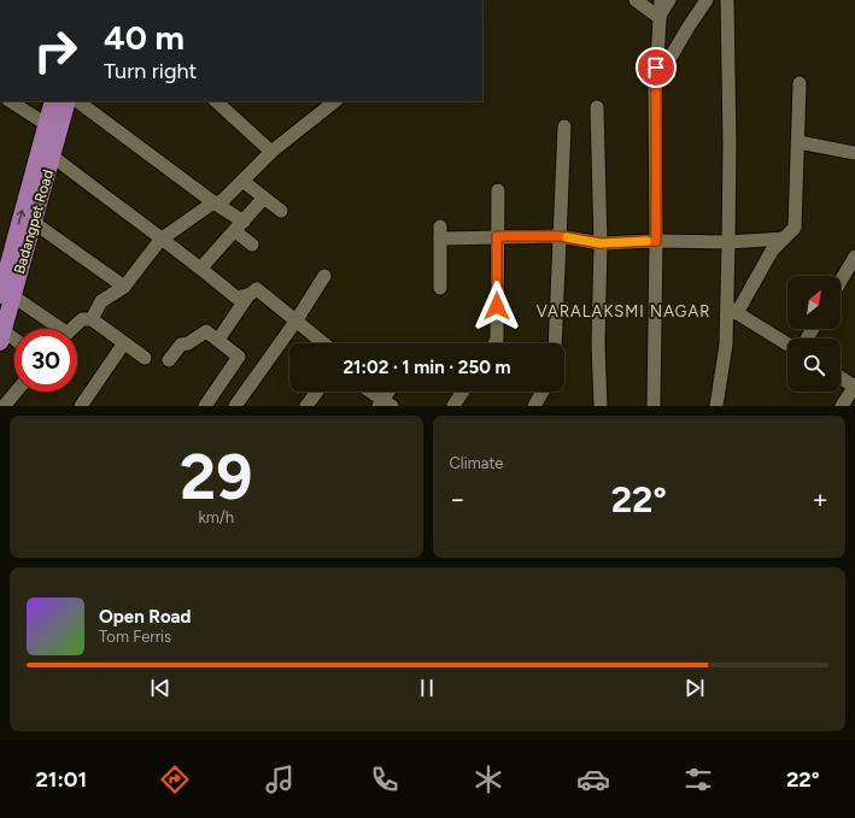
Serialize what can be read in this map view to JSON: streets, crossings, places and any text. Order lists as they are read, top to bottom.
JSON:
{
  "streets": {
    "main road": ["Badangpet Road"]
  },
  "districts": ["VARALAKSMI NAGAR"],
  "north": "top right",
  "page": {
    "turn": ["40 m", "Turn right"],
    "limit": "30",
    "trip": "21:02 · 1 min · 250 m",
    "tile": [
      ["29", "km/h"],
      "Climate"
    ],
    "heat": ["−", "22°", "+"],
    "song": ["Open Road", "Tom Ferris"],
    "tabs": ["21:01", "22°"]
  }
}
